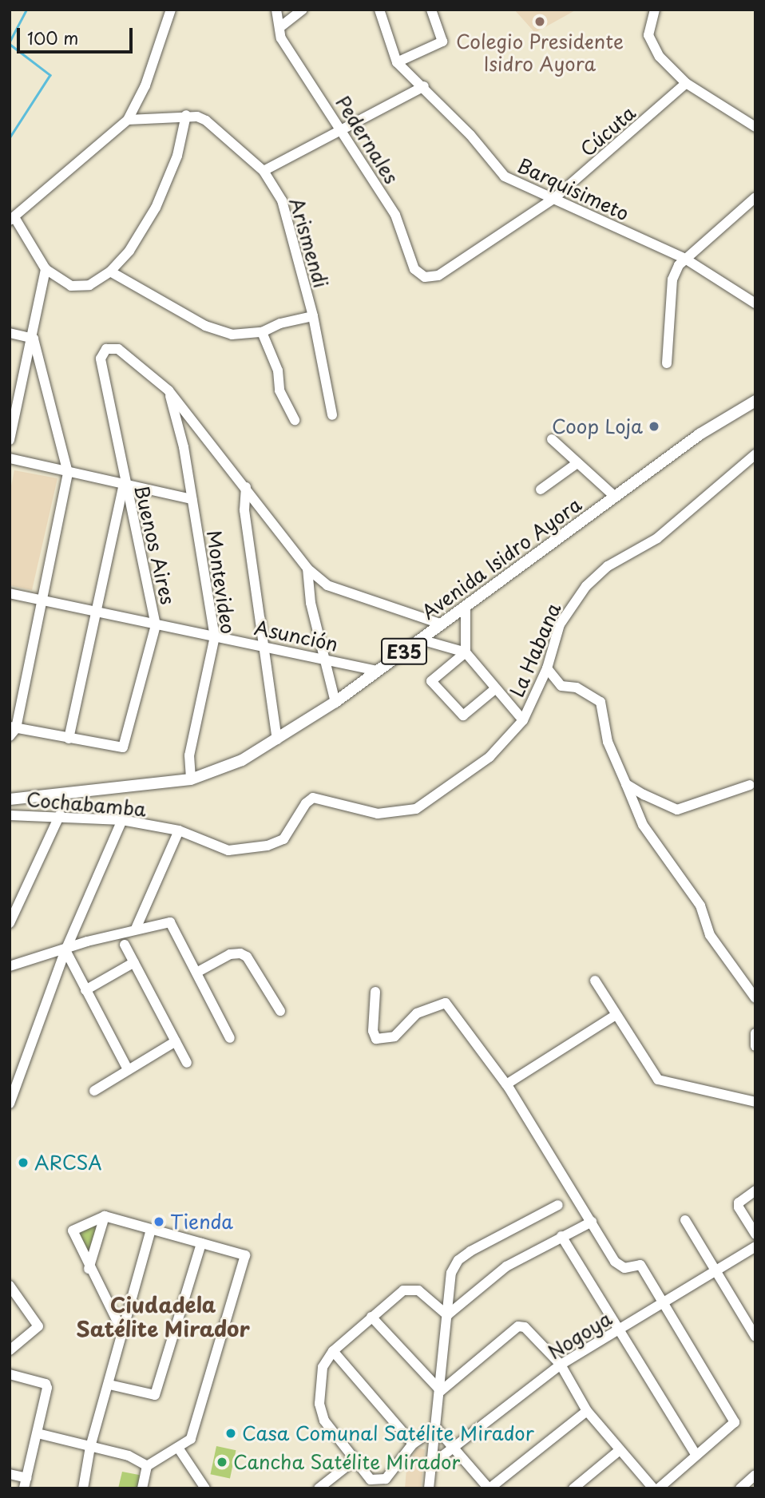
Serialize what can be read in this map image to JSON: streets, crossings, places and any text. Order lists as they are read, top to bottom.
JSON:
{
  "streets": {
    "main road": ["Avenida Isidro Ayora", "E35"],
    "street": [
      "Cúcuta",
      "Pedernales",
      "Barquisimeto",
      "Arismendi",
      "Buenos Aires",
      "Montevideo",
      "Asunción",
      "La Habana",
      "Cochabamba",
      "Nogoya"
    ]
  },
  "crossings": [
    ["Cúcuta", "Pedernales"],
    ["Cúcuta", "Barquisimeto"],
    ["Buenos Aires", "Montevideo"],
    ["Buenos Aires", "Asunción"],
    ["Avenida Isidro Ayora", "Montevideo"],
    ["Avenida Isidro Ayora", "Asunción"],
    ["Montevideo", "Asunción"],
    ["La Habana", "Cochabamba"]
  ],
  "districts": ["Ciudadela Satélite Mirador"],
  "places": [
    "Colegio Presidente Isidro Ayora",
    "Coop Loja",
    "ARCSA",
    "Tienda",
    "Casa Comunal Satélite Mirador",
    "Cancha Satélite Mirador"
  ],
  "scale_bar": "100 m"
}
